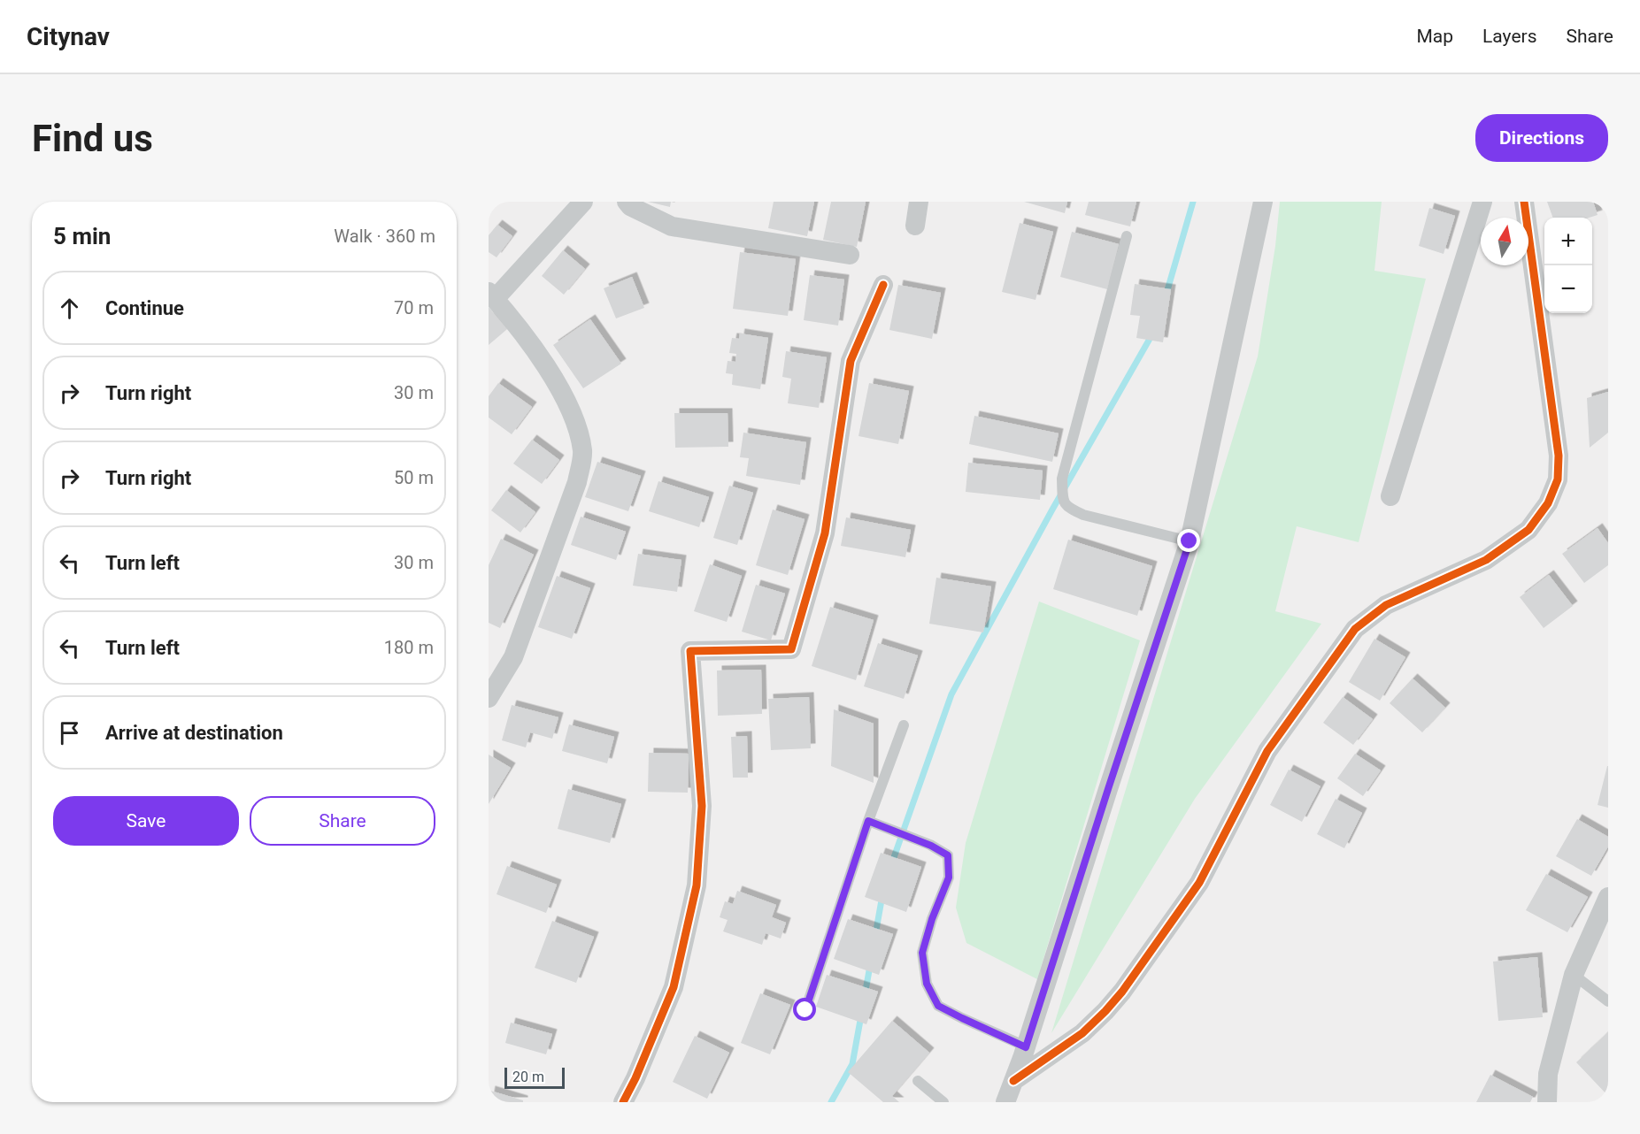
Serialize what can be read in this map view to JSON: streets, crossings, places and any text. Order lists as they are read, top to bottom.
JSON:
{
  "scale_bar": "20 m",
  "north": "top",
  "page": {
    "header": "Citynav",
    "nav": ["Map", "Layers", "Share"],
    "buttons": [
      "Directions",
      ["Save", "Share"]
    ],
    "title": "Find us",
    "heading": ["5 min", "Walk · 360 m"],
    "map_buttons": ["+", "−"],
    "list": [
      ["Continue", "70 m"],
      ["Turn right", "30 m"],
      ["Turn right", "50 m"],
      ["Turn left", "30 m"],
      ["Turn left", "180 m"],
      "Arrive at destination"
    ],
    "scale": "20 m"
  }
}
